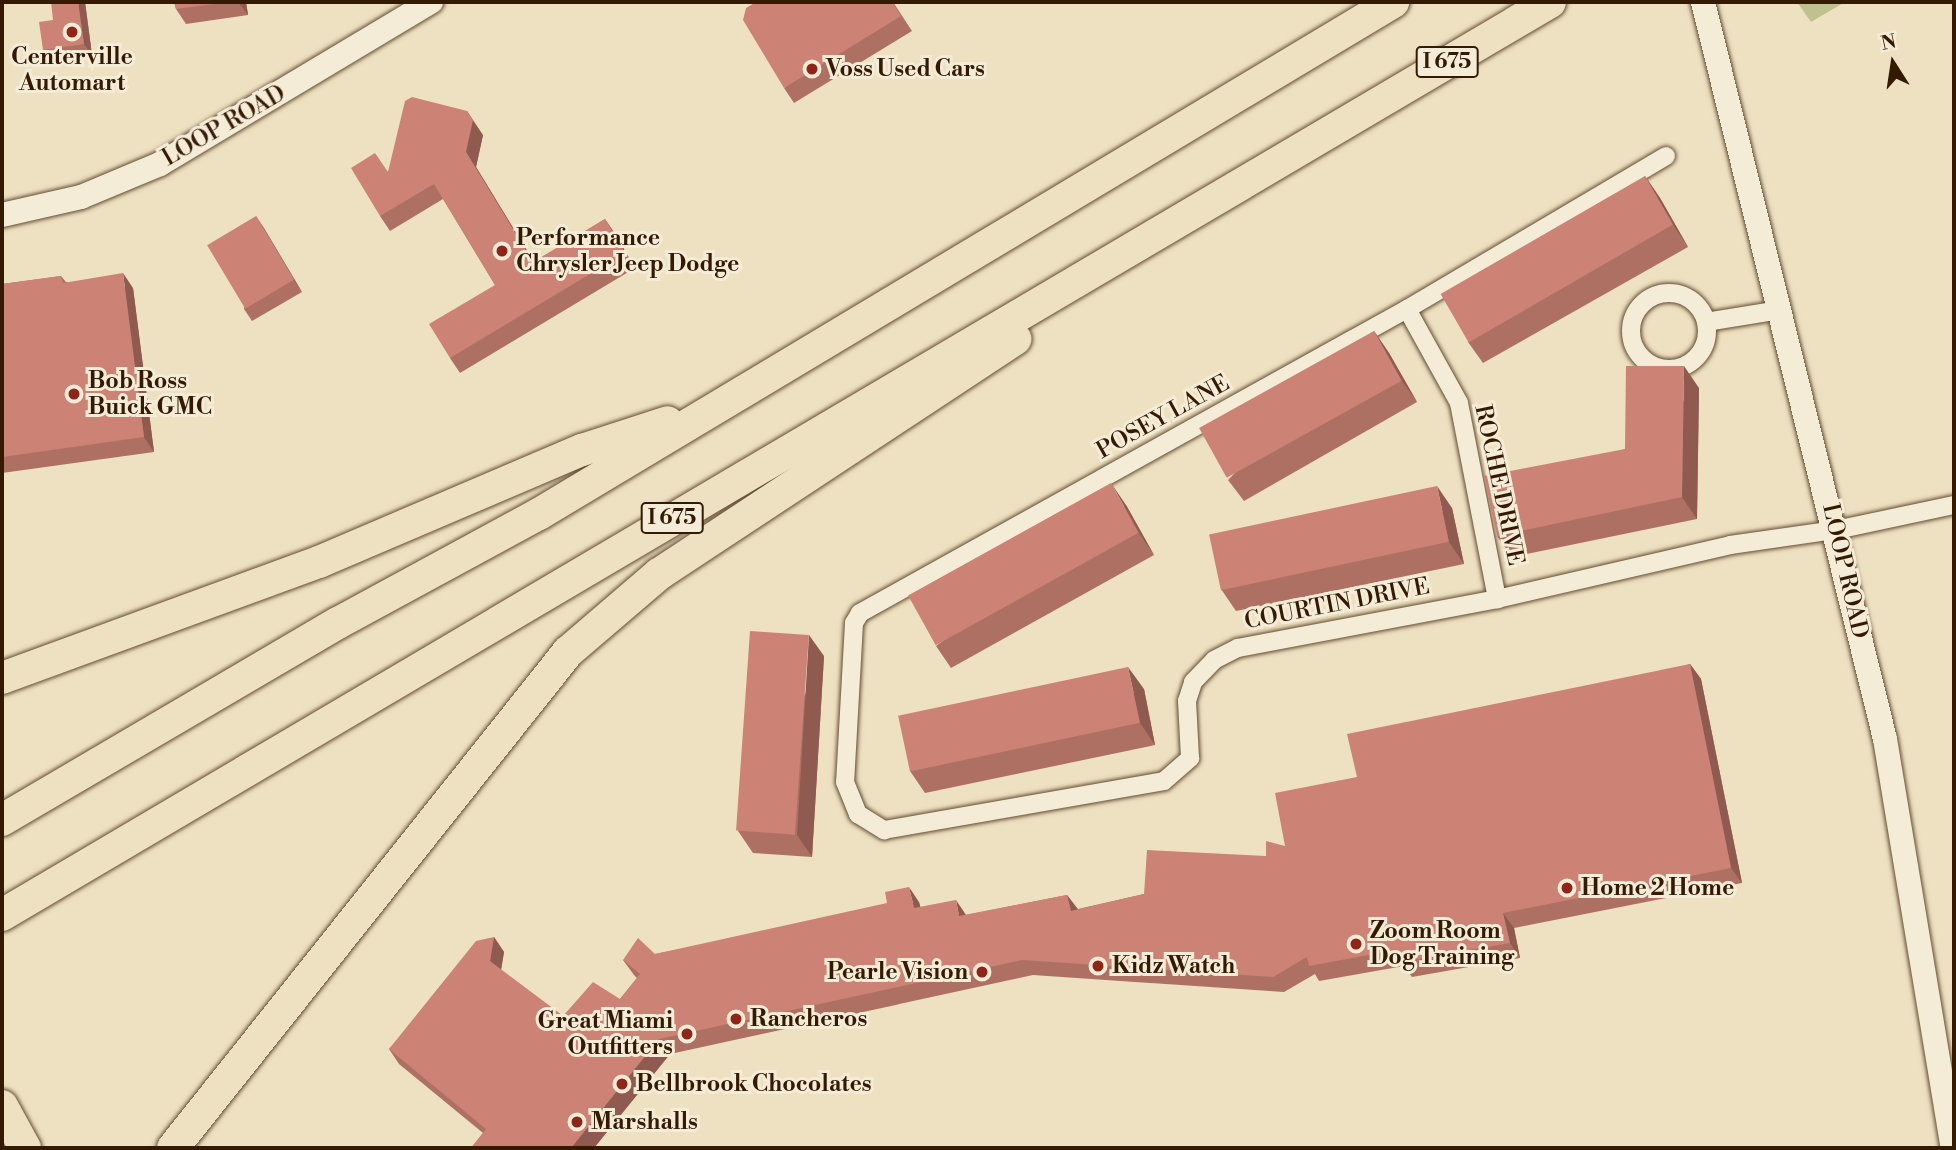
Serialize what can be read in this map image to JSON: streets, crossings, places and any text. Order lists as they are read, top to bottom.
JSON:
{
  "streets": {
    "highway": ["I 675"],
    "street": [
      "LOOP ROAD",
      "POSEY LANE",
      "ROCHE DRIVE",
      "COURTIN DRIVE"
    ]
  },
  "crossings": [
    ["LOOP ROAD", "COURTIN DRIVE"],
    ["POSEY LANE", "ROCHE DRIVE"],
    ["POSEY LANE", "COURTIN DRIVE"],
    ["ROCHE DRIVE", "COURTIN DRIVE"]
  ],
  "places": [
    "Centerville Automart",
    "Voss Used Cars",
    "Performance Chrysler Jeep Dodge",
    "Bob Ross Buick GMC",
    "Home 2 Home",
    "Zoom Room Dog Training",
    "Kidz Watch",
    "Pearle Vision",
    "Rancheros",
    "Great Miami Outfitters",
    "Bellbrook Chocolates",
    "Marshalls"
  ],
  "north": "top"
}
